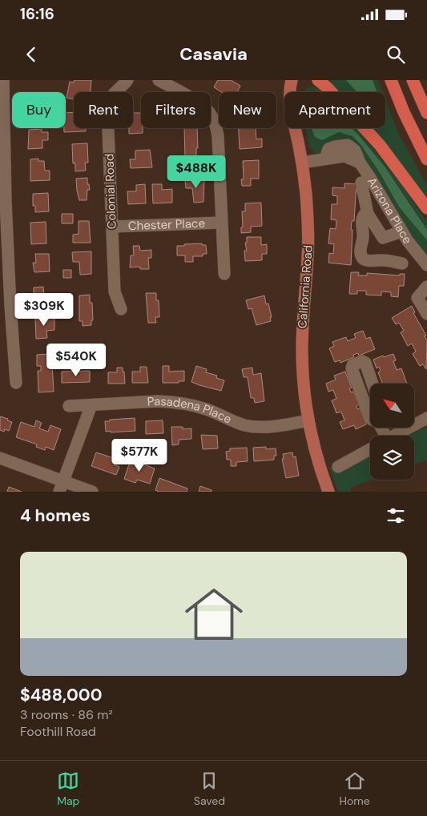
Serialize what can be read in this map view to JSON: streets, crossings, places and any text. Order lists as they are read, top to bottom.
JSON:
{
  "streets": {
    "main road": ["California Road"],
    "street": [
      "Colonial Road",
      "Arizona Place",
      "Chester Place",
      "Pasadena Place"
    ]
  },
  "crossings": [
    ["Colonial Road", "Chester Place"],
    ["Arizona Place", "California Road"],
    ["California Road", "Pasadena Place"]
  ],
  "north": "top left",
  "page": {
    "status": "16:16",
    "header": "Casavia",
    "chip": [
      "Buy",
      "Rent",
      "Filters",
      "New",
      "Apartment"
    ],
    "price": [
      "$488K",
      "$309K",
      "$540K",
      "$577K"
    ],
    "heading": "4 homes",
    "list": [
      {
        "name": "$488,000",
        "note": "3 rooms · 86 m² · Foothill Road"
      }
    ],
    "tabs": ["Map", "Saved", "Home"]
  }
}
